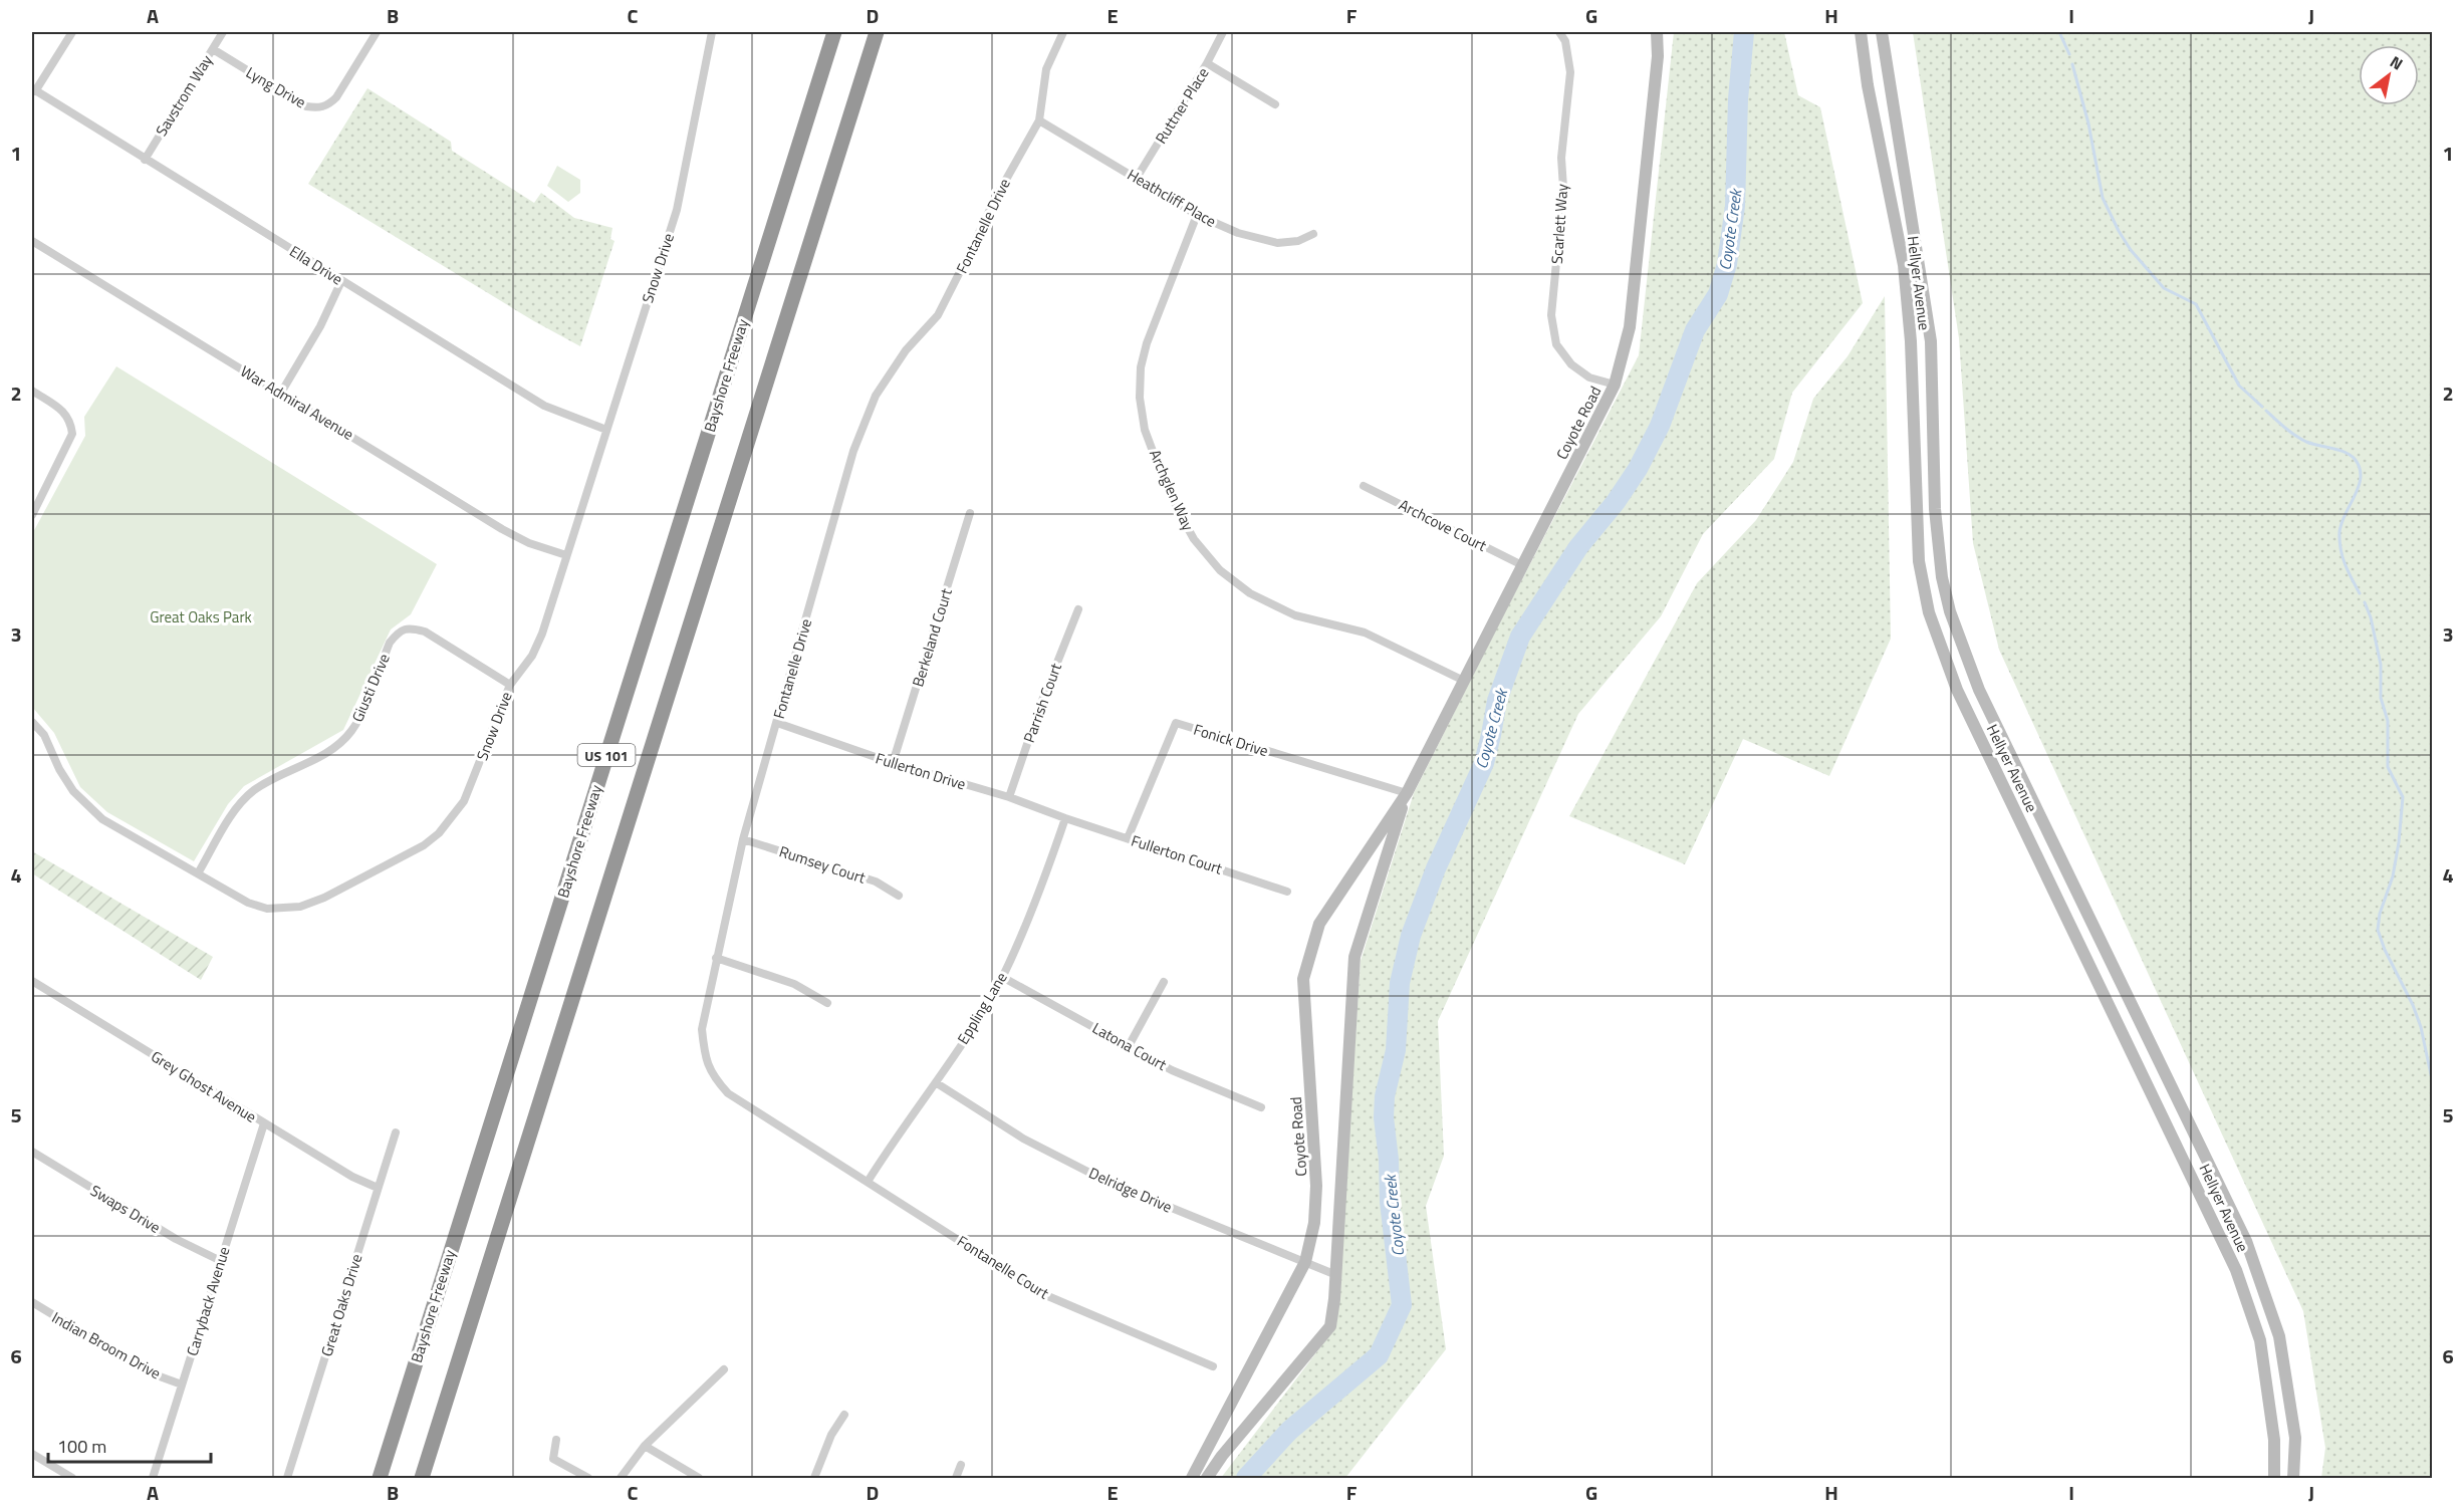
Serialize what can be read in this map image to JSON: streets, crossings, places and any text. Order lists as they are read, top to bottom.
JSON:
{
  "streets": {
    "highway": ["Bayshore Freeway", "US 101"],
    "main road": ["Hellyer Avenue", "Coyote Road"],
    "street": [
      "Lyng Drive",
      "Savstrom Way",
      "Ruttner Place",
      "Heathcliff Place",
      "Scarlett Way",
      "Fontanelle Drive",
      "Ella Drive",
      "Snow Drive",
      "War Admiral Avenue",
      "Archglen Way",
      "Archcove Court",
      "Berkeland Court",
      "Giusti Drive",
      "Parrish Court",
      "Fonick Drive",
      "Fullerton Drive",
      "Fullerton Court",
      "Rumsey Court",
      "Eppling Lane",
      "Latona Court",
      "Grey Ghost Avenue",
      "Delridge Drive",
      "Swaps Drive",
      "Fontanelle Court",
      "Carryback Avenue",
      "Great Oaks Drive",
      "Indian Broom Drive"
    ]
  },
  "crossings": [
    ["Lyng Drive", "Savstrom Way"],
    ["Savstrom Way", "Ella Drive"],
    ["Ruttner Place", "Heathcliff Place"],
    ["Heathcliff Place", "Fontanelle Drive"],
    ["Heathcliff Place", "Archglen Way"],
    ["Scarlett Way", "Coyote Road"],
    ["Fontanelle Drive", "Fullerton Drive"],
    ["Fontanelle Drive", "Rumsey Court"],
    ["Fontanelle Drive", "Eppling Lane"],
    ["Fontanelle Drive", "Fontanelle Court"],
    ["Ella Drive", "Snow Drive"],
    ["Snow Drive", "War Admiral Avenue"],
    ["Snow Drive", "Giusti Drive"],
    ["Coyote Road", "Archglen Way"],
    ["Coyote Road", "Archcove Court"],
    ["Coyote Road", "Fonick Drive"],
    ["Coyote Road", "Delridge Drive"],
    ["Berkeland Court", "Fullerton Drive"],
    ["Parrish Court", "Fullerton Drive"],
    ["Fonick Drive", "Fullerton Court"],
    ["Fullerton Drive", "Fullerton Court"],
    ["Fullerton Drive", "Eppling Lane"],
    ["Fullerton Court", "Eppling Lane"],
    ["Eppling Lane", "Latona Court"],
    ["Eppling Lane", "Delridge Drive"],
    ["Eppling Lane", "Fontanelle Court"],
    ["Grey Ghost Avenue", "Carryback Avenue"],
    ["Grey Ghost Avenue", "Great Oaks Drive"],
    ["Swaps Drive", "Carryback Avenue"],
    ["Carryback Avenue", "Indian Broom Drive"]
  ],
  "water": ["Coyote Creek"],
  "parks": ["Great Oaks Park"],
  "scale_bar": "100 m",
  "north": "top right",
  "grid": {
    "columns": [
      "A",
      "B",
      "C",
      "D",
      "E",
      "F",
      "G",
      "H",
      "I",
      "J"
    ],
    "rows": [
      "1",
      "2",
      "3",
      "4",
      "5",
      "6"
    ]
  }
}
